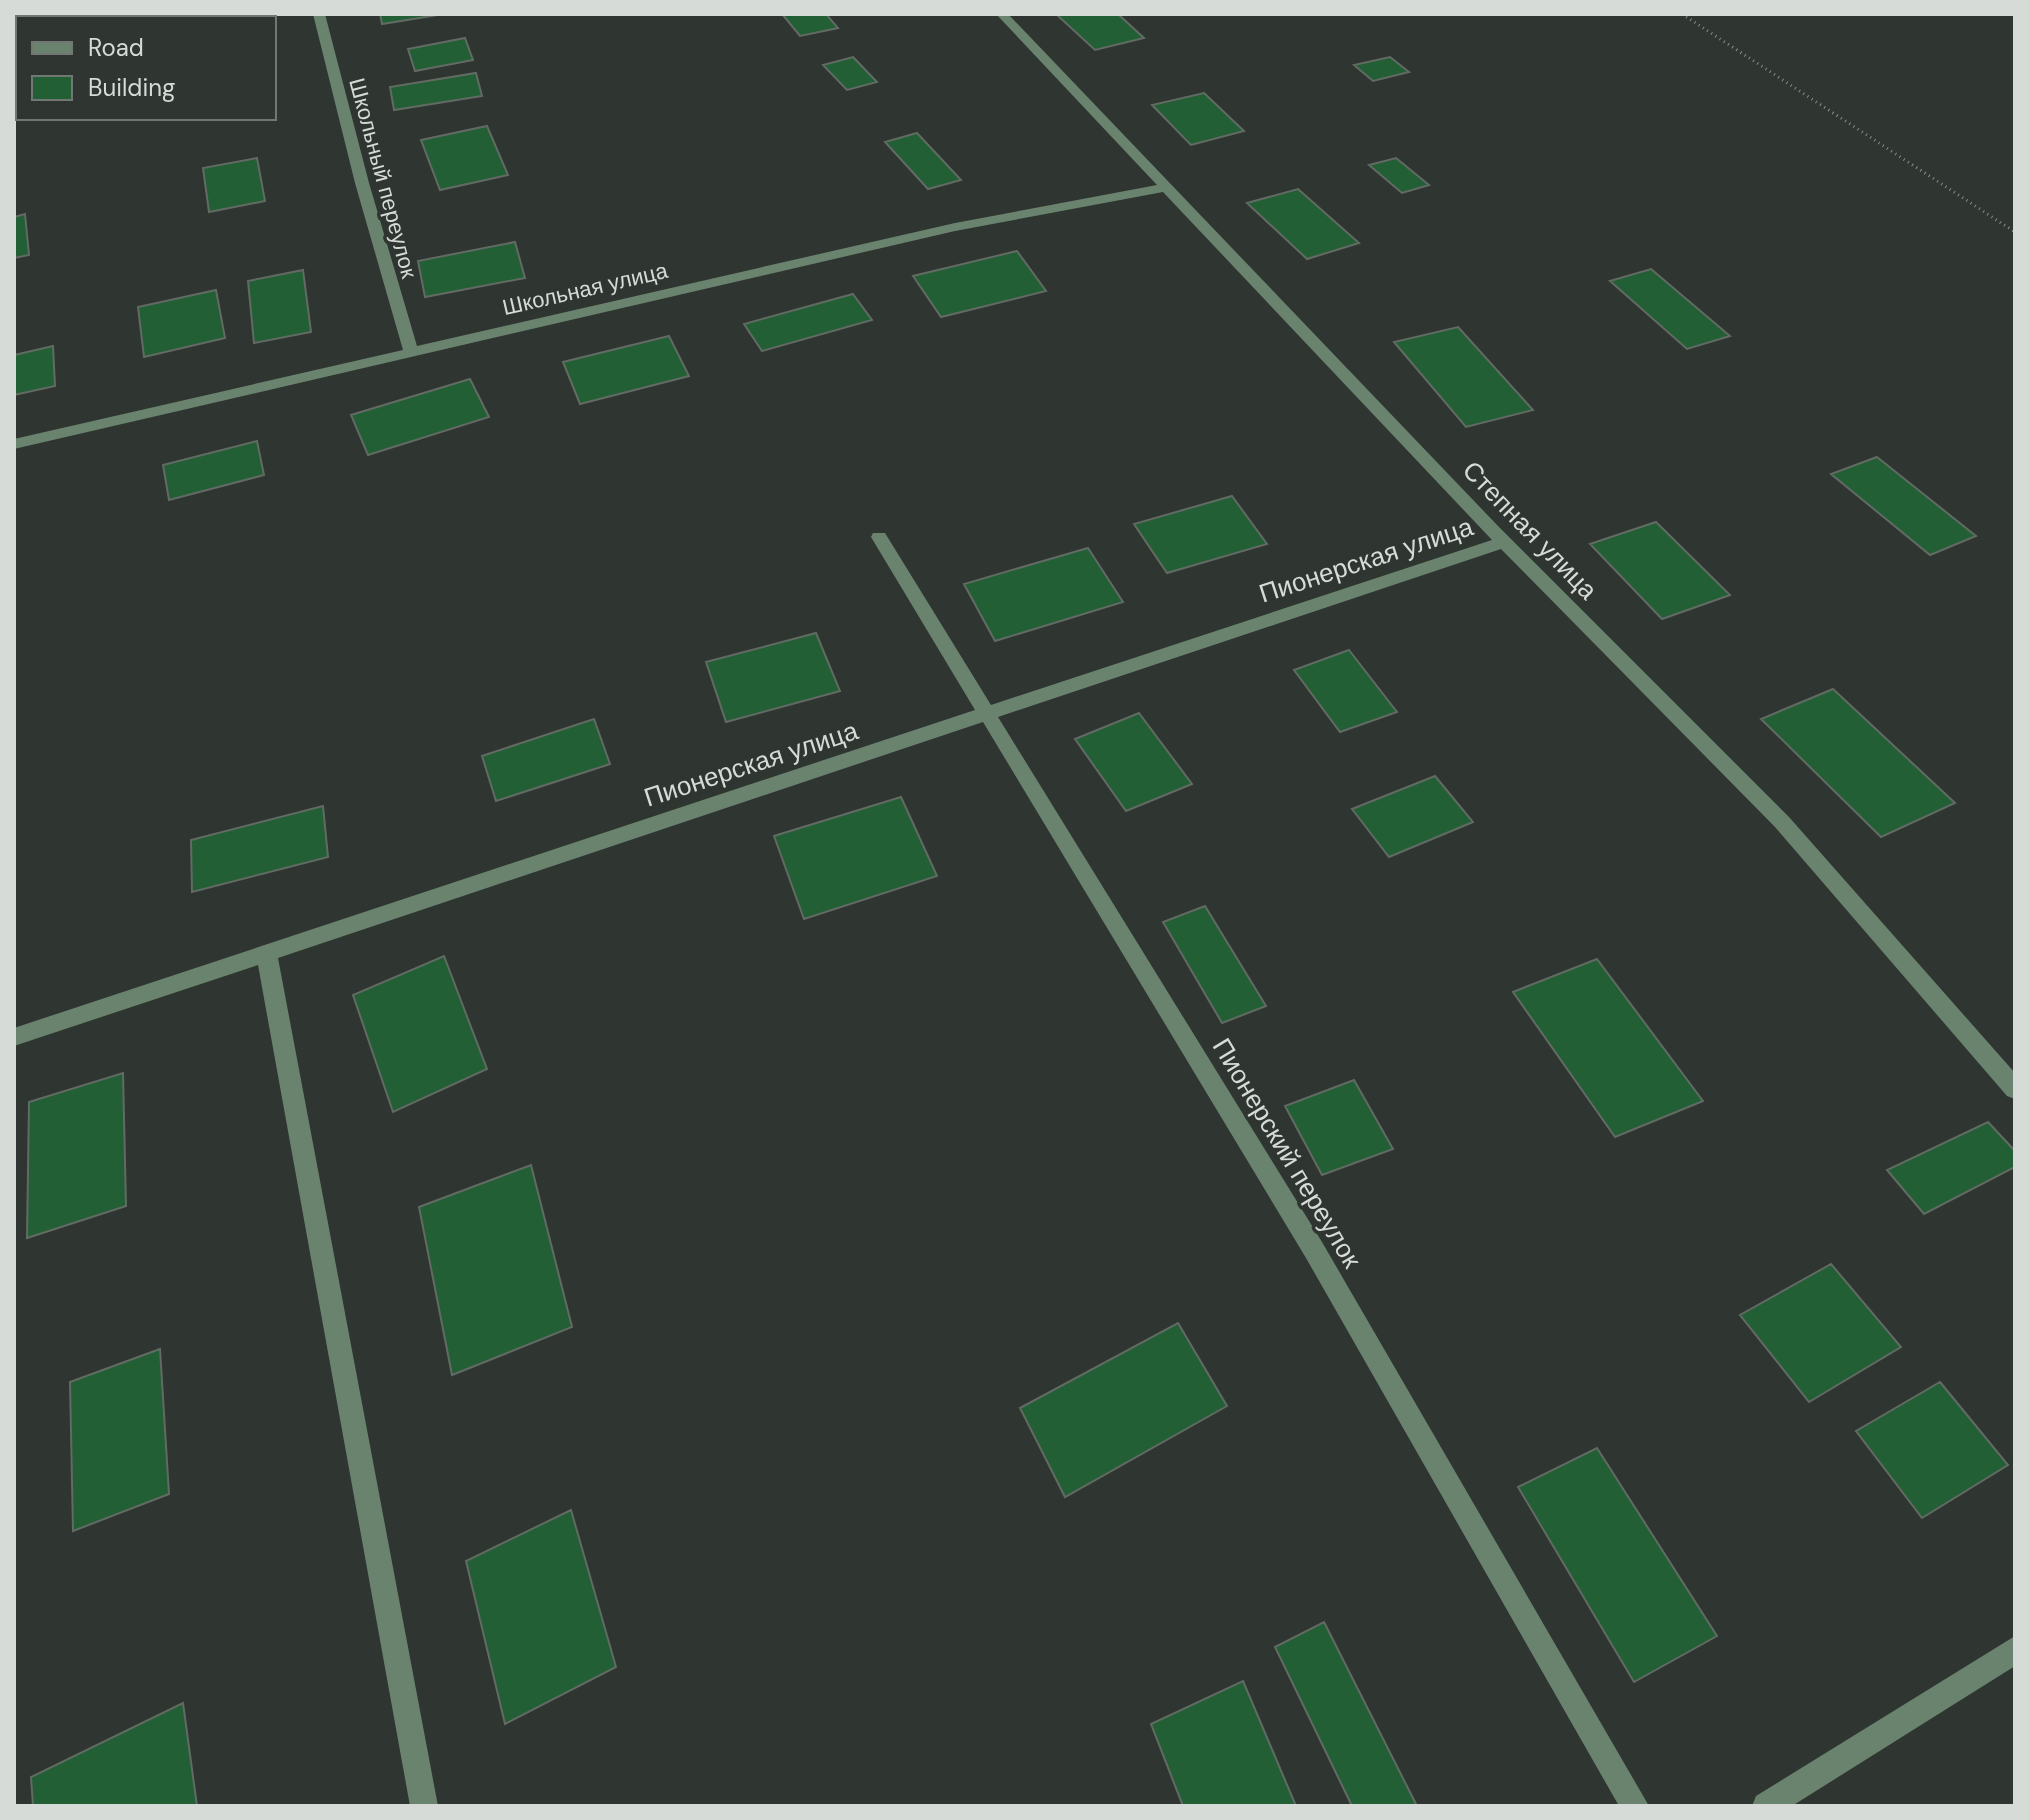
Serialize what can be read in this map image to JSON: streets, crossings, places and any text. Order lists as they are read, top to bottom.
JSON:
{
  "streets": {
    "street": [
      "Школьный переулок",
      "Школьная улица",
      "Степная улица",
      "Пионерская улица",
      "Пионерский переулок"
    ]
  },
  "crossings": [
    ["Школьный переулок", "Школьная улица"],
    ["Школьная улица", "Степная улица"],
    ["Степная улица", "Пионерская улица"],
    ["Пионерская улица", "Пионерский переулок"]
  ],
  "legend": ["Road", "Building"]
}
